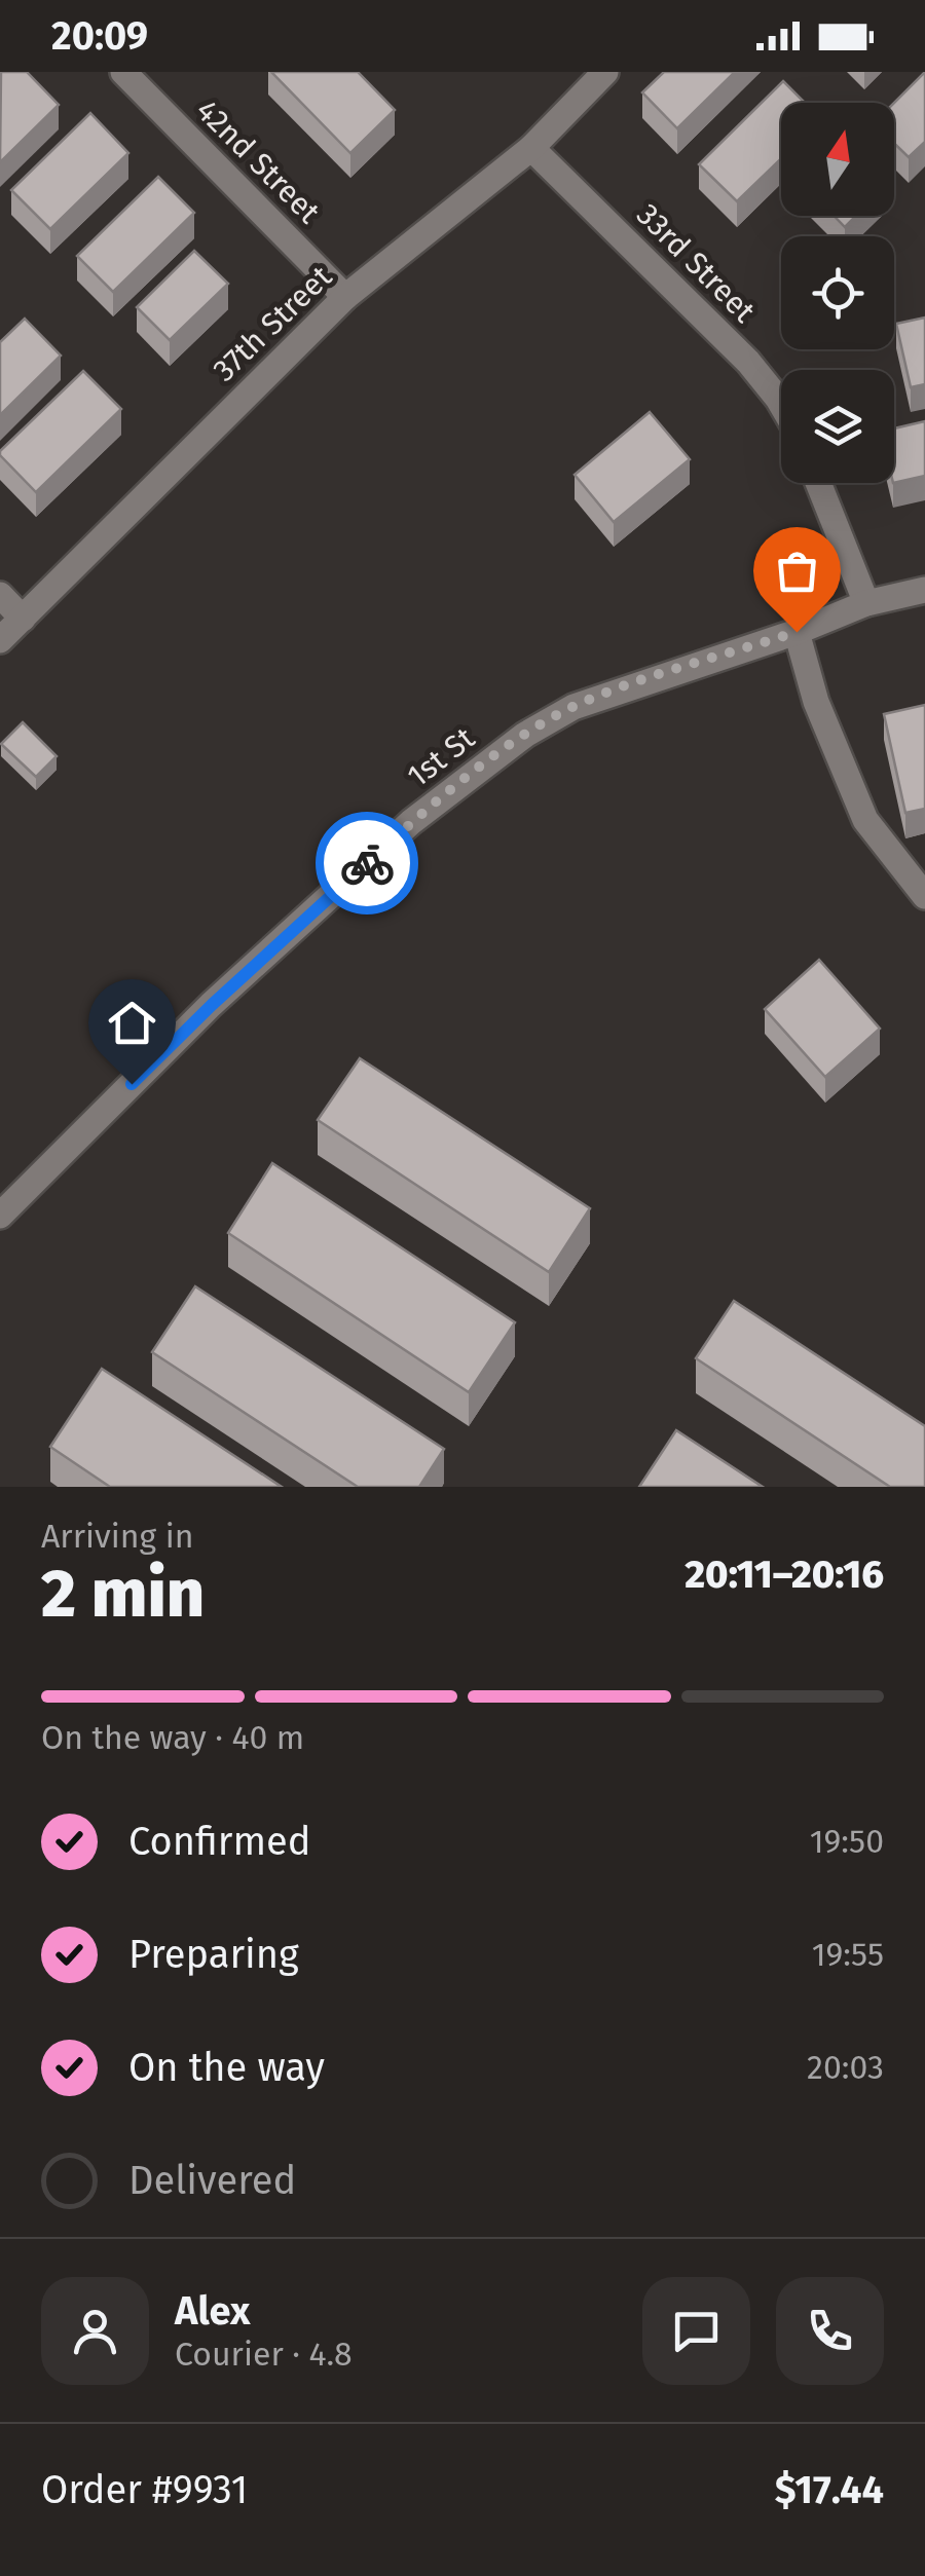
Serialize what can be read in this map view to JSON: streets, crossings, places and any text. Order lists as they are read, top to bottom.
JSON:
{
  "streets": {
    "street": [
      "42nd Street",
      "33rd Street",
      "37th Street",
      "1st St"
    ]
  },
  "crossings": [
    ["42nd Street", "37th Street"],
    ["33rd Street", "37th Street"]
  ],
  "north": "top",
  "page": {
    "status": "20:09",
    "heading": ["2 min", "Arriving in", "20:11–20:16"],
    "panel": [
      "Alex",
      "Courier · 4.8",
      "Order #9931",
      "$17.44"
    ],
    "bar": "On the way · 40 m",
    "list": [
      ["Confirmed", "19:50"],
      ["Preparing", "19:55"],
      ["On the way", "20:03"],
      "Delivered"
    ]
  }
}
